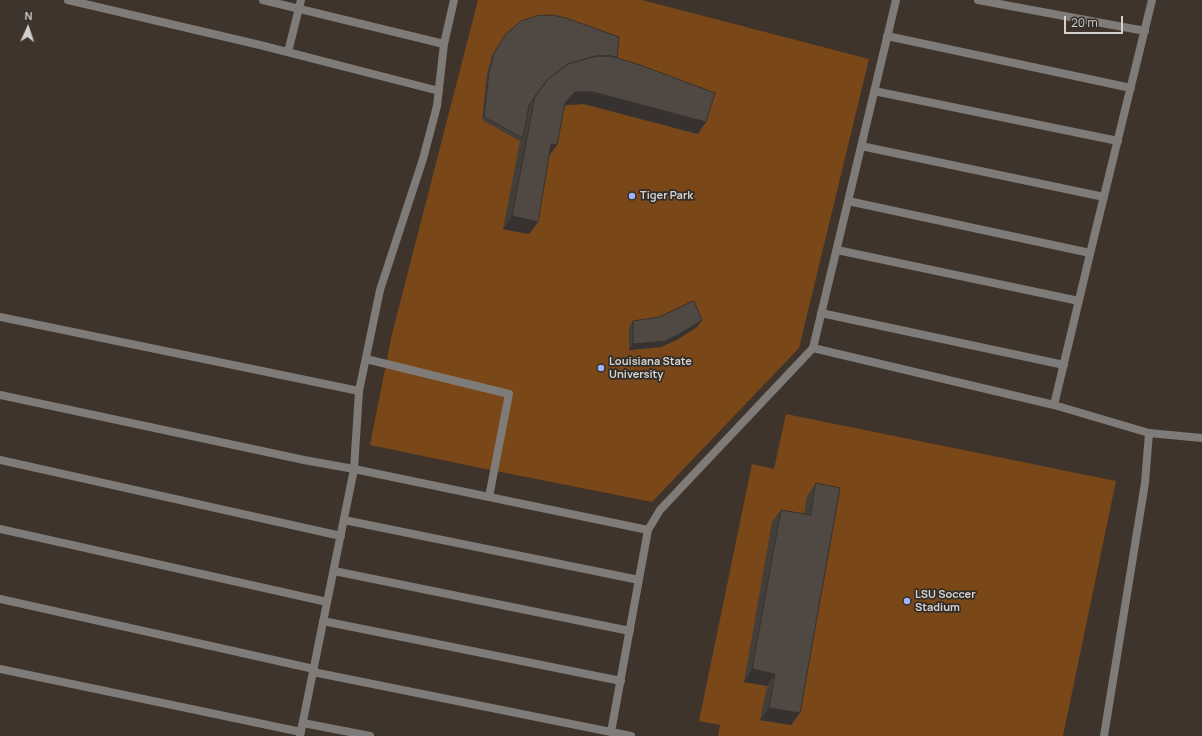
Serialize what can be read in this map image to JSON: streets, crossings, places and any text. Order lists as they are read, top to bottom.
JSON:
{
  "places": ["Tiger Park", "Louisiana State University", "LSU Soccer Stadium"],
  "scale_bar": "20 m",
  "north": "top"
}
